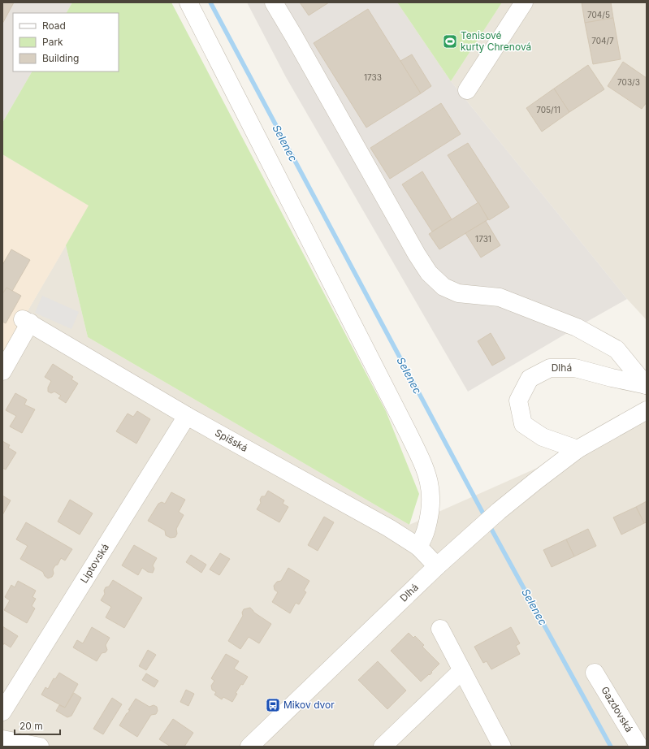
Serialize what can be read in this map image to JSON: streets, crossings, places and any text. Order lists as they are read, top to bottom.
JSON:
{
  "streets": {
    "street": [
      "Dlhá",
      "Spišská",
      "Liptovská",
      "Gazdovská"
    ]
  },
  "crossings": [
    ["Dlhá", "Spišská"],
    ["Spišská", "Liptovská"]
  ],
  "water": ["Selenec"],
  "places": {
    "sports": ["Tenisové kurty Chrenová"],
    "bus stop": ["Mikov dvor"]
  },
  "house_numbers": [
    "704/5",
    "704/7",
    "1733",
    "703/3",
    "705/11",
    "1731"
  ],
  "legend": ["Road", "Park", "Building"],
  "scale_bar": "20 m"
}
